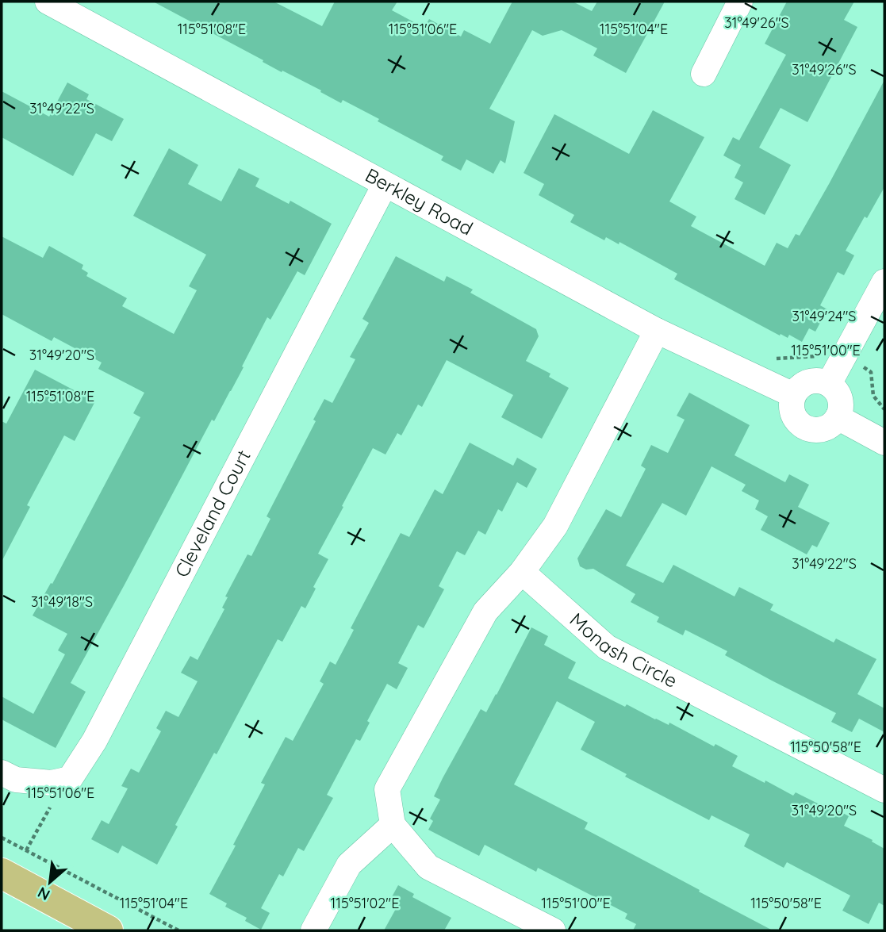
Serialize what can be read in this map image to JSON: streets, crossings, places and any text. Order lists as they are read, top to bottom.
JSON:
{
  "streets": {
    "street": ["Berkley Road", "Cleveland Court", "Monash Circle"]
  },
  "crossings": [
    ["Berkley Road", "Cleveland Court"]
  ],
  "north": "bottom left",
  "coordinates": [
    "31°49'26\"S",
    "115°51'08\"E",
    "115°51'06\"E",
    "115°51'04\"E",
    "31°49'22\"S",
    "31°49'24\"S",
    "115°51'00\"E",
    "31°49'20\"S",
    "31°49'18\"S",
    "115°50'58\"E",
    "115°51'02\"E"
  ]
}
